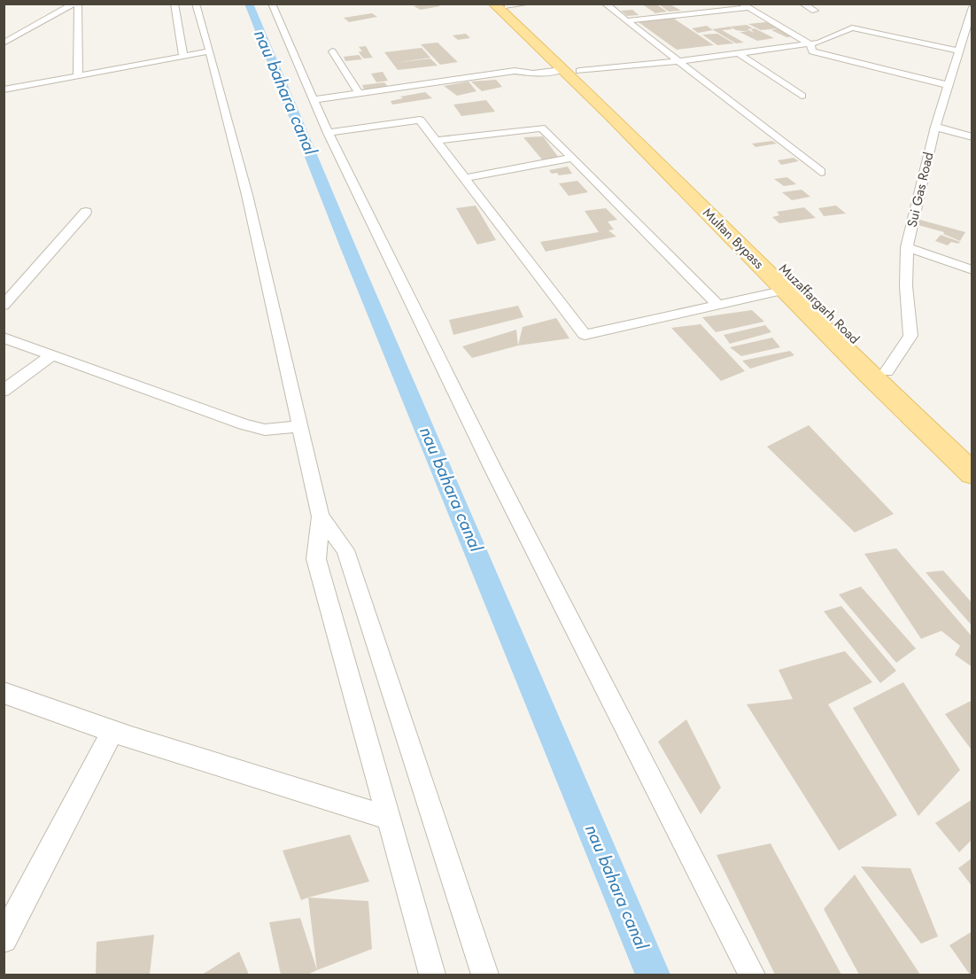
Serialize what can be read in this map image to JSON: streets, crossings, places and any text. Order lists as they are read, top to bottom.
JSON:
{
  "streets": {
    "main road": ["Multan Bypass", "Muzaffargarh Road"],
    "street": ["Sui Gas Road"]
  },
  "crossings": [
    ["Sui Gas Road", "Muzaffargarh Road"],
    ["Multan Bypass", "Muzaffargarh Road"]
  ],
  "water": ["nau bahara canal"]
}
